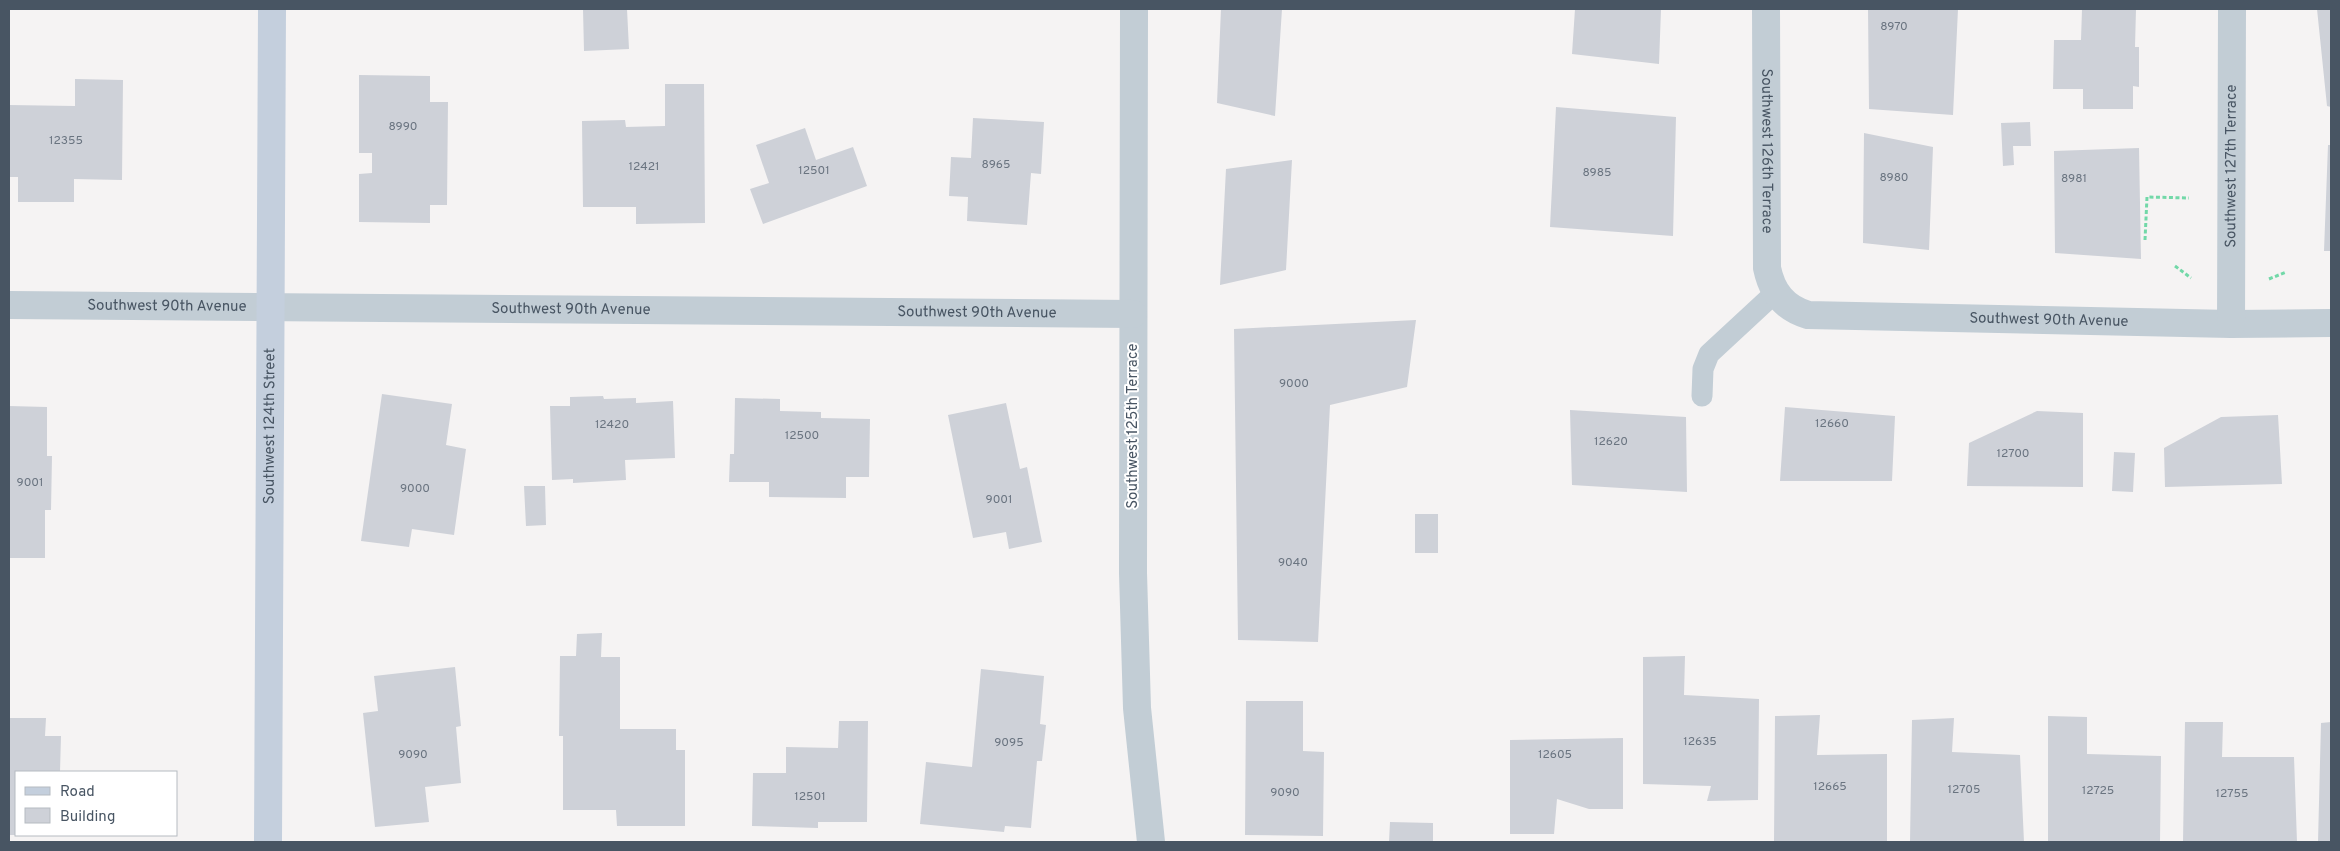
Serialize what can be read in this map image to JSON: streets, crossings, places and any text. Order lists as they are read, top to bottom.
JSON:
{
  "streets": {
    "street": [
      "Southwest 126th Terrace",
      "Southwest 127th Terrace",
      "Southwest 90th Avenue",
      "Southwest 124th Street",
      "Southwest 125th Terrace"
    ]
  },
  "crossings": [
    ["Southwest 126th Terrace", "Southwest 90th Avenue"],
    ["Southwest 127th Terrace", "Southwest 90th Avenue"],
    ["Southwest 90th Avenue", "Southwest 124th Street"],
    ["Southwest 90th Avenue", "Southwest 125th Terrace"]
  ],
  "house_numbers": [
    "8970",
    "8990",
    "12355",
    "8965",
    "12421",
    "12501",
    "8985",
    "8980",
    "8981",
    "9000",
    "12660",
    "12420",
    "12500",
    "12620",
    "12700",
    "9001",
    "9000",
    "9001",
    "9040",
    "12635",
    "9095",
    "9090",
    "12605",
    "12665",
    "12705",
    "12725",
    "9090",
    "12755",
    "12501"
  ],
  "legend": ["Road", "Building"]
}
